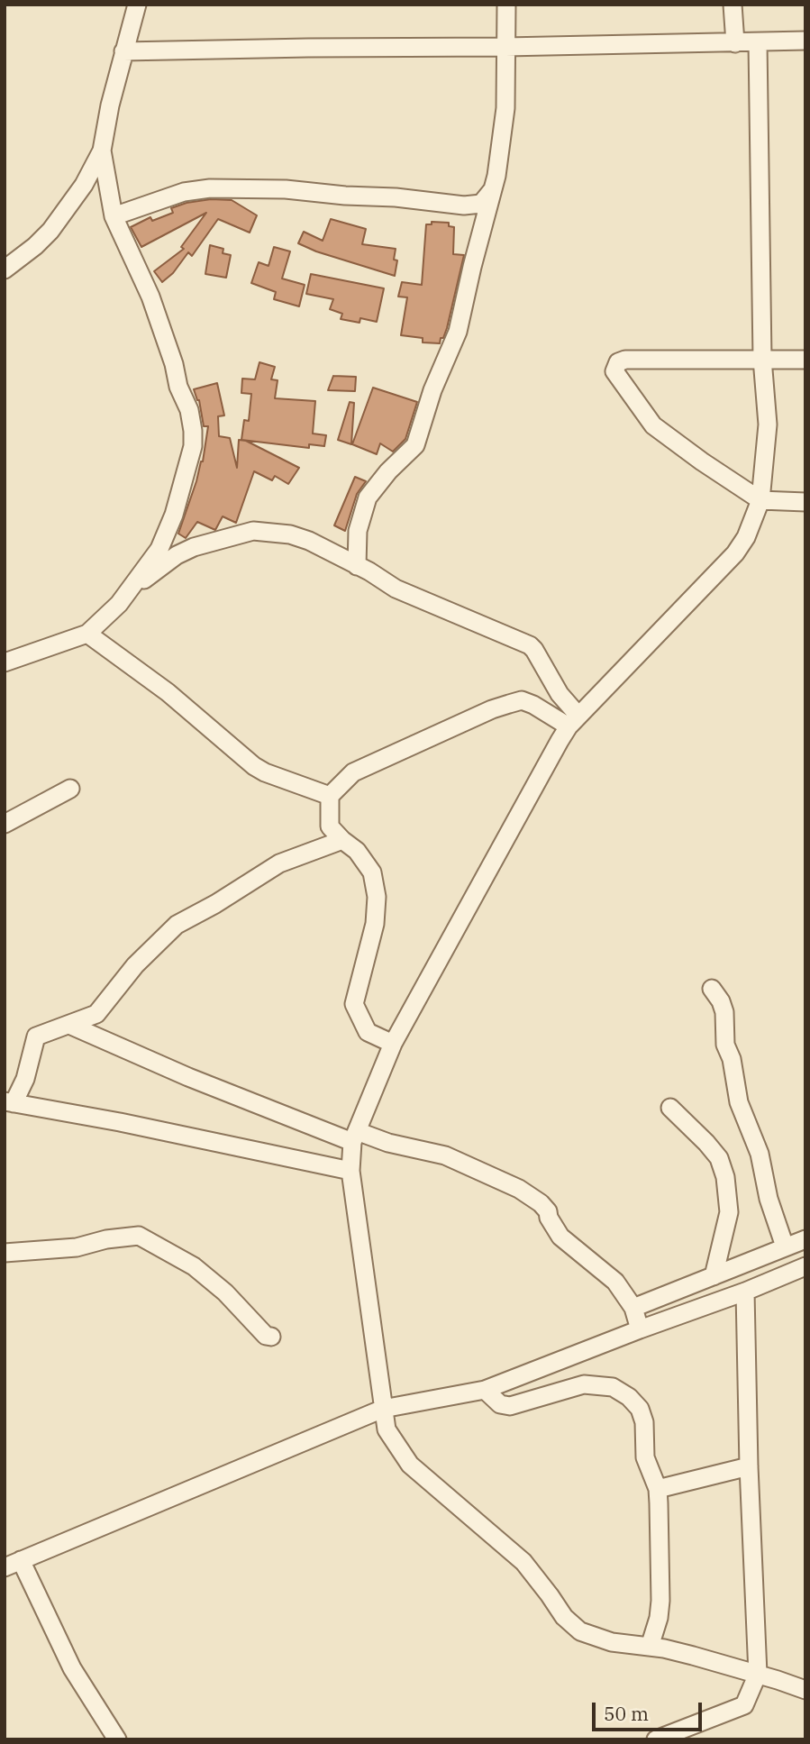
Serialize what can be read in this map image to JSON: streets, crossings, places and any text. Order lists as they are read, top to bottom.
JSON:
{
  "scale_bar": "50 m"
}
